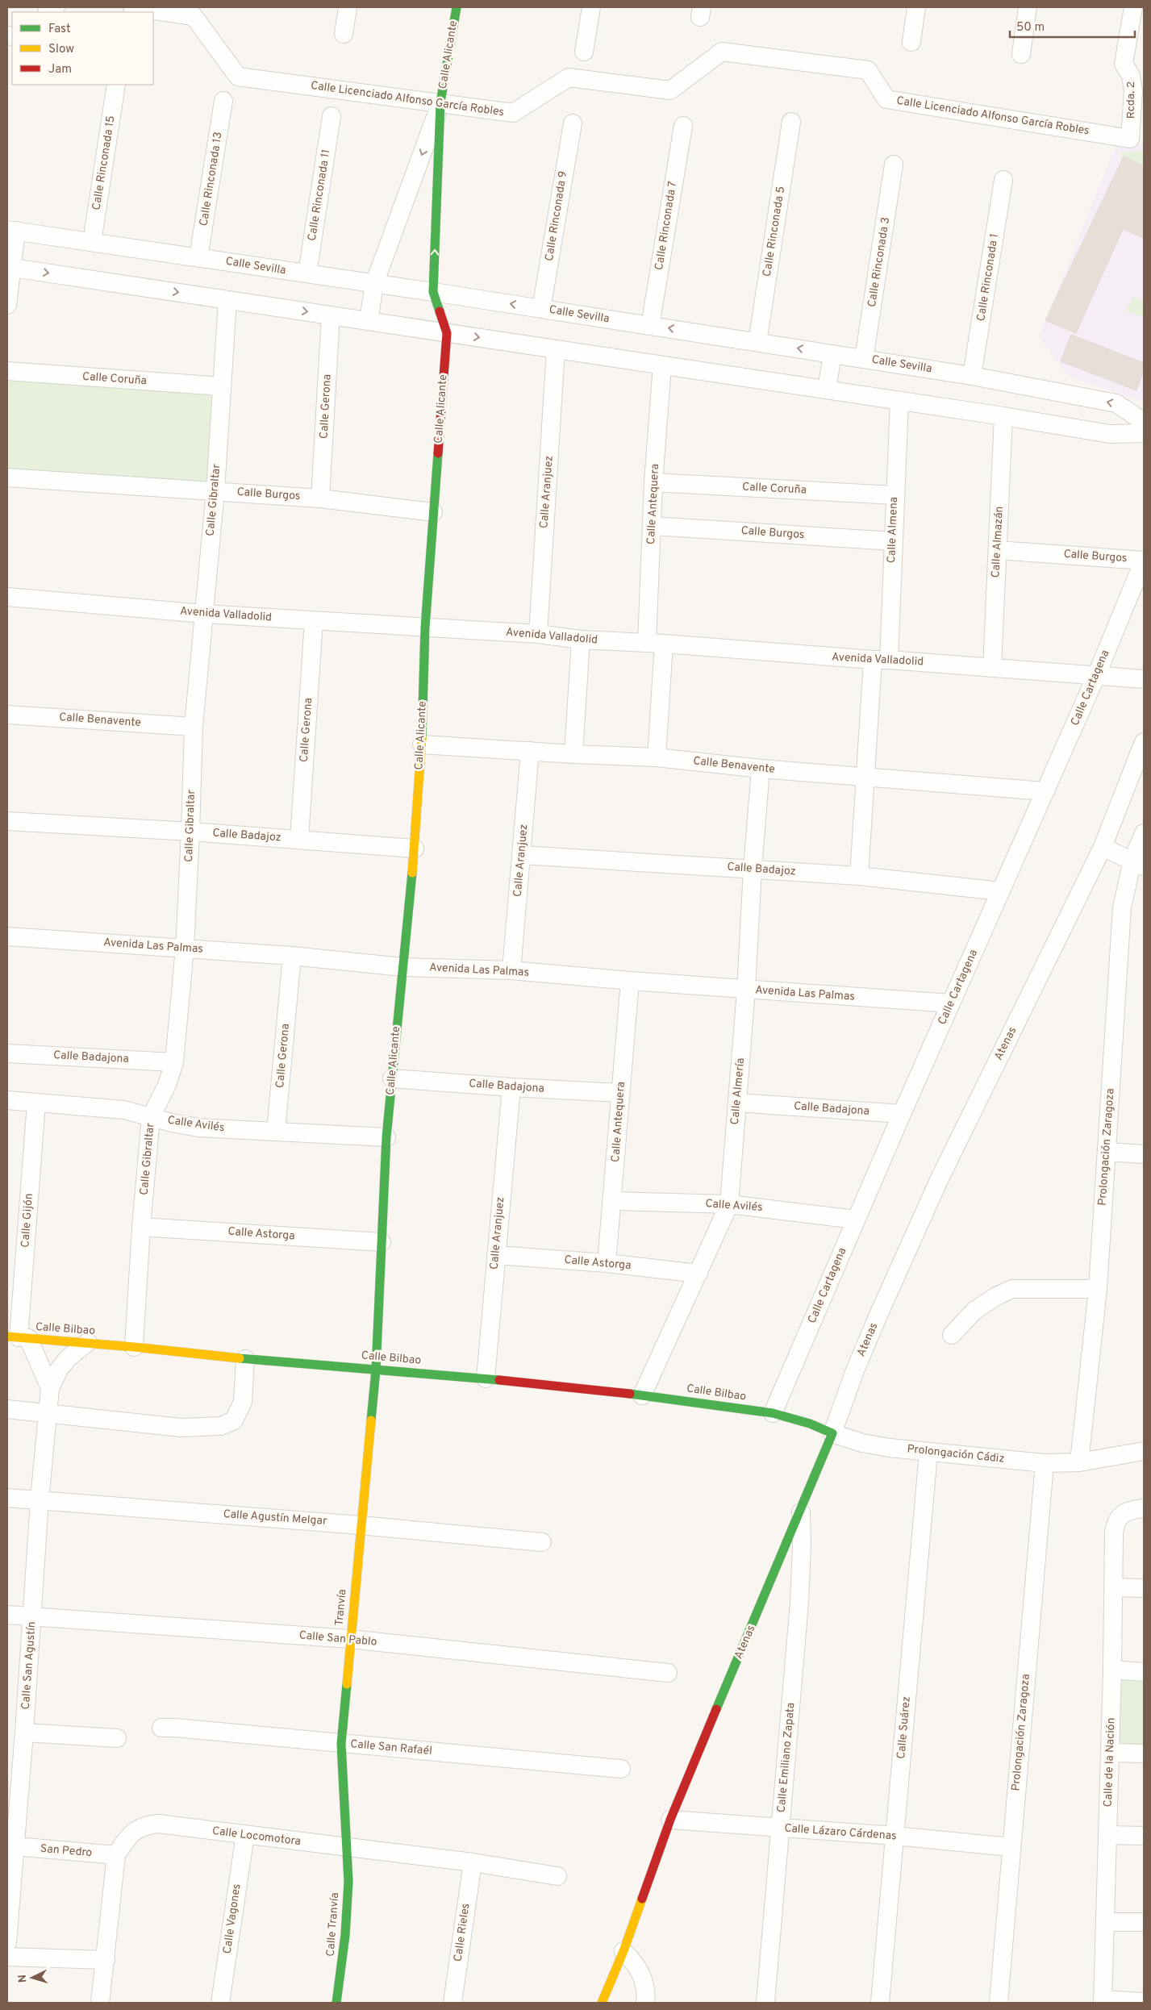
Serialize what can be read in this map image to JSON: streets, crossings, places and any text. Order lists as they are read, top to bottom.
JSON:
{
  "streets": {
    "street": [
      "Calle Alicante",
      "Calle Licenciado Alfonso García Robles",
      "Rcda. 2",
      "Calle Rinconada 15",
      "Calle Rinconada 13",
      "Calle Rinconada 11",
      "Calle Rinconada 9",
      "Calle Rinconada 7",
      "Calle Rinconada 5",
      "Calle Rinconada 3",
      "Calle Sevilla",
      "Calle Rinconada 1",
      "Calle Coruña",
      "Calle Gerona",
      "Calle Aranjuez",
      "Calle Burgos",
      "Calle Gibraltar",
      "Calle Antequera",
      "Calle Almena",
      "Calle Almazán",
      "Avenida Valladolid",
      "Calle Cartagena",
      "Calle Benavente",
      "Calle Badajoz",
      "Avenida Las Palmas",
      "Atenas",
      "Calle Badajona",
      "Calle Almería",
      "Calle Avilés",
      "Prolongación Zaragoza",
      "Calle Gijón",
      "Calle Astorga",
      "Calle Bilbao",
      "Prolongación Cádiz",
      "Calle Agustín Melgar",
      "Tranvía",
      "Calle San Pablo",
      "Calle San Agustín",
      "Calle Suárez",
      "Calle San Rafaél",
      "Calle Emiliano Zapata",
      "Calle de la Nación",
      "Calle Lázaro Cárdenas",
      "Calle Locomotora",
      "San Pedro",
      "Calle Vagones",
      "Calle Tranvía",
      "Calle Rieles"
    ]
  },
  "crossings": [
    ["Calle Alicante", "Calle Licenciado Alfonso García Robles"],
    ["Calle Alicante", "Calle Sevilla"],
    ["Calle Alicante", "Calle Burgos"],
    ["Calle Alicante", "Avenida Valladolid"],
    ["Calle Alicante", "Calle Benavente"],
    ["Calle Alicante", "Calle Badajoz"],
    ["Calle Alicante", "Avenida Las Palmas"],
    ["Calle Alicante", "Calle Badajona"],
    ["Calle Alicante", "Calle Avilés"],
    ["Calle Alicante", "Calle Astorga"],
    ["Calle Alicante", "Calle Bilbao"],
    ["Calle Alicante", "Tranvía"],
    ["Calle Licenciado Alfonso García Robles", "Rcda. 2"],
    ["Calle Rinconada 15", "Calle Sevilla"],
    ["Calle Rinconada 13", "Calle Sevilla"],
    ["Calle Rinconada 11", "Calle Sevilla"],
    ["Calle Rinconada 9", "Calle Sevilla"],
    ["Calle Rinconada 7", "Calle Sevilla"],
    ["Calle Rinconada 5", "Calle Sevilla"],
    ["Calle Rinconada 3", "Calle Sevilla"],
    ["Calle Sevilla", "Calle Rinconada 1"],
    ["Calle Coruña", "Calle Gibraltar"],
    ["Calle Coruña", "Calle Antequera"],
    ["Calle Coruña", "Calle Almena"],
    ["Calle Gerona", "Calle Burgos"],
    ["Calle Gerona", "Avenida Valladolid"],
    ["Calle Gerona", "Calle Badajoz"],
    ["Calle Gerona", "Avenida Las Palmas"],
    ["Calle Gerona", "Calle Avilés"],
    ["Calle Aranjuez", "Avenida Valladolid"],
    ["Calle Aranjuez", "Calle Benavente"],
    ["Calle Aranjuez", "Calle Badajoz"],
    ["Calle Aranjuez", "Avenida Las Palmas"],
    ["Calle Aranjuez", "Calle Badajona"],
    ["Calle Aranjuez", "Calle Astorga"],
    ["Calle Aranjuez", "Calle Bilbao"],
    ["Calle Burgos", "Calle Gibraltar"],
    ["Calle Burgos", "Calle Antequera"],
    ["Calle Burgos", "Calle Almena"],
    ["Calle Burgos", "Calle Almazán"],
    ["Calle Burgos", "Calle Cartagena"],
    ["Calle Gibraltar", "Avenida Valladolid"],
    ["Calle Gibraltar", "Calle Benavente"],
    ["Calle Gibraltar", "Calle Badajoz"],
    ["Calle Gibraltar", "Avenida Las Palmas"],
    ["Calle Gibraltar", "Calle Badajona"],
    ["Calle Gibraltar", "Calle Avilés"],
    ["Calle Gibraltar", "Calle Astorga"],
    ["Calle Gibraltar", "Calle Bilbao"],
    ["Calle Antequera", "Avenida Valladolid"],
    ["Calle Antequera", "Calle Benavente"],
    ["Calle Antequera", "Avenida Las Palmas"],
    ["Calle Antequera", "Calle Badajona"],
    ["Calle Antequera", "Calle Avilés"],
    ["Calle Antequera", "Calle Astorga"],
    ["Calle Almena", "Avenida Valladolid"],
    ["Calle Almena", "Calle Benavente"],
    ["Calle Almena", "Calle Badajoz"],
    ["Calle Almazán", "Avenida Valladolid"],
    ["Avenida Valladolid", "Calle Cartagena"],
    ["Calle Cartagena", "Calle Benavente"],
    ["Calle Cartagena", "Calle Badajoz"],
    ["Calle Cartagena", "Avenida Las Palmas"],
    ["Calle Cartagena", "Calle Badajona"],
    ["Calle Cartagena", "Calle Avilés"],
    ["Calle Cartagena", "Calle Bilbao"],
    ["Calle Cartagena", "Prolongación Cádiz"],
    ["Calle Benavente", "Calle Almería"],
    ["Calle Badajoz", "Calle Almería"],
    ["Avenida Las Palmas", "Calle Almería"],
    ["Atenas", "Prolongación Cádiz"],
    ["Atenas", "Calle Emiliano Zapata"],
    ["Atenas", "Calle Lázaro Cárdenas"],
    ["Calle Badajona", "Calle Almería"],
    ["Calle Almería", "Calle Avilés"],
    ["Calle Almería", "Calle Astorga"],
    ["Calle Almería", "Calle Bilbao"],
    ["Calle Avilés", "Calle Gijón"],
    ["Prolongación Zaragoza", "Prolongación Cádiz"],
    ["Prolongación Zaragoza", "Calle Lázaro Cárdenas"],
    ["Calle Gijón", "Calle Bilbao"],
    ["Calle Gijón", "Calle San Agustín"],
    ["Calle Bilbao", "Prolongación Cádiz"],
    ["Calle Bilbao", "Tranvía"],
    ["Calle Bilbao", "Calle San Agustín"],
    ["Prolongación Cádiz", "Calle Suárez"],
    ["Calle Agustín Melgar", "Tranvía"],
    ["Calle Agustín Melgar", "Calle San Agustín"],
    ["Tranvía", "Calle San Pablo"],
    ["Tranvía", "Calle San Rafaél"],
    ["Tranvía", "Calle Locomotora"],
    ["Tranvía", "Calle Tranvía"],
    ["Calle San Pablo", "Calle San Agustín"],
    ["Calle San Agustín", "San Pedro"],
    ["Calle Suárez", "Calle Lázaro Cárdenas"],
    ["Calle Emiliano Zapata", "Calle Lázaro Cárdenas"],
    ["Calle Locomotora", "San Pedro"],
    ["Calle Locomotora", "Calle Vagones"],
    ["Calle Locomotora", "Calle Tranvía"],
    ["Calle Locomotora", "Calle Rieles"]
  ],
  "legend": ["Fast", "Slow", "Jam"],
  "scale_bar": "50 m",
  "north": "left"
}
